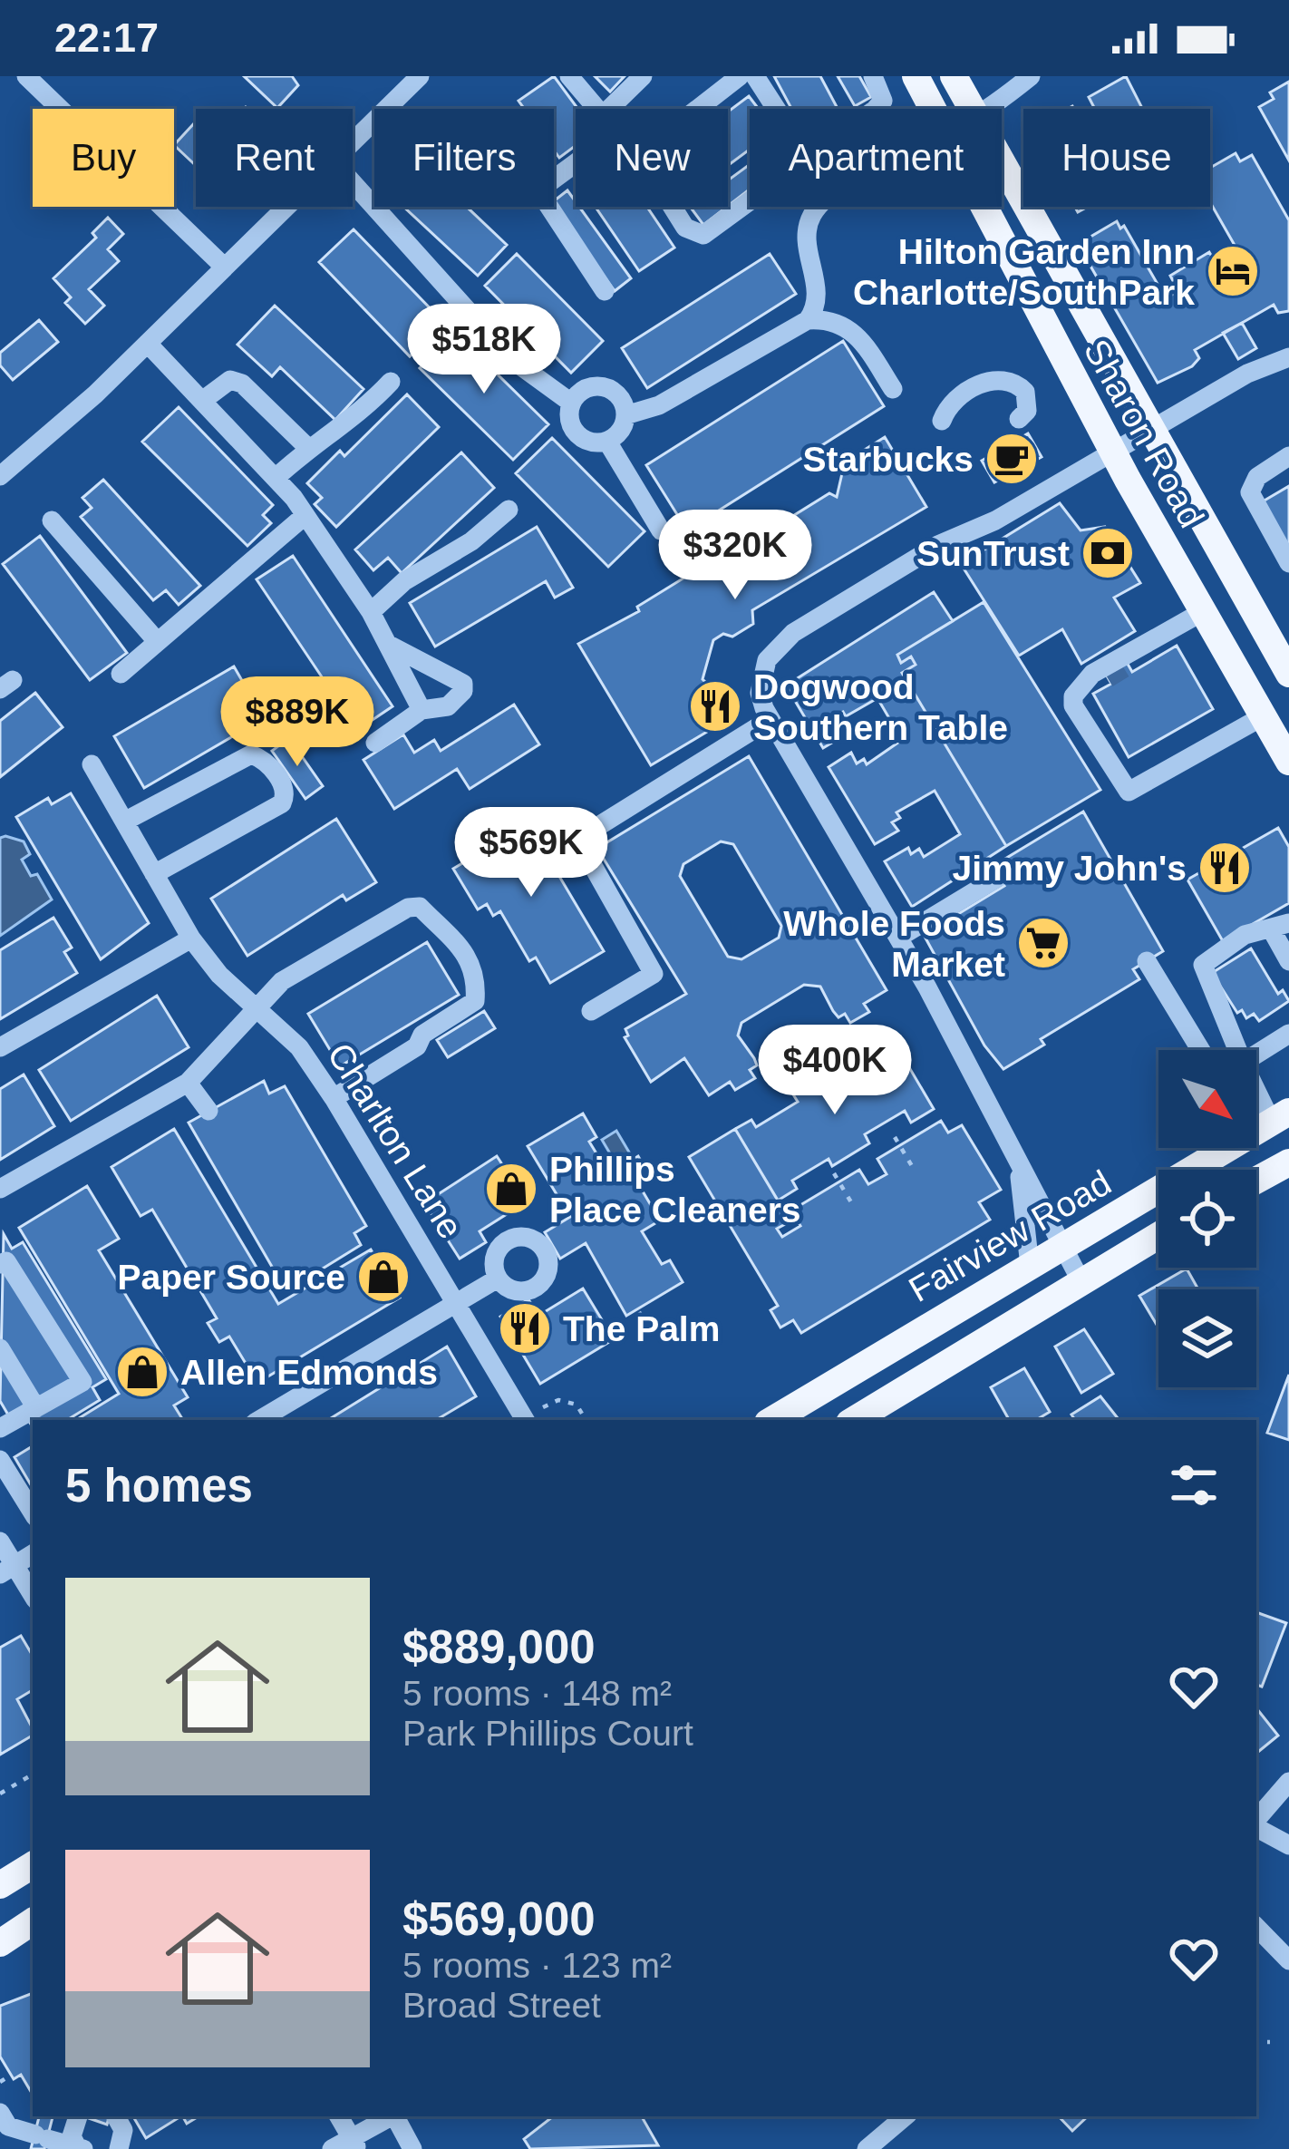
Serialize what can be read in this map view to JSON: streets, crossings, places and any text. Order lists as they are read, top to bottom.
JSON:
{
  "streets": {
    "main road": ["Sharon Road", "Fairview Road"],
    "street": ["Charlton Lane"]
  },
  "places": {
    "hotel": ["Hilton Garden Inn Charlotte/SouthPark"],
    "cafe": ["Starbucks"],
    "bank": ["SunTrust"],
    "restaurant": ["Dogwood Southern Table", "Jimmy John's", "The Palm"],
    "supermarket": ["Whole Foods Market"],
    "shop": ["Phillips Place Cleaners", "Paper Source", "Allen Edmonds"]
  },
  "north": "bottom right",
  "page": {
    "status": "22:17",
    "chip": [
      "Buy",
      "Rent",
      "Filters",
      "New",
      "Apartment",
      "House"
    ],
    "price": [
      "$518K",
      "$320K",
      "$889K",
      "$569K",
      "$400K"
    ],
    "heading": "5 homes",
    "list": [
      {
        "name": "$889,000",
        "note": "5 rooms · 148 m² · Park Phillips Court"
      },
      {
        "name": "$569,000",
        "note": "5 rooms · 123 m² · Broad Street"
      }
    ]
  }
}
